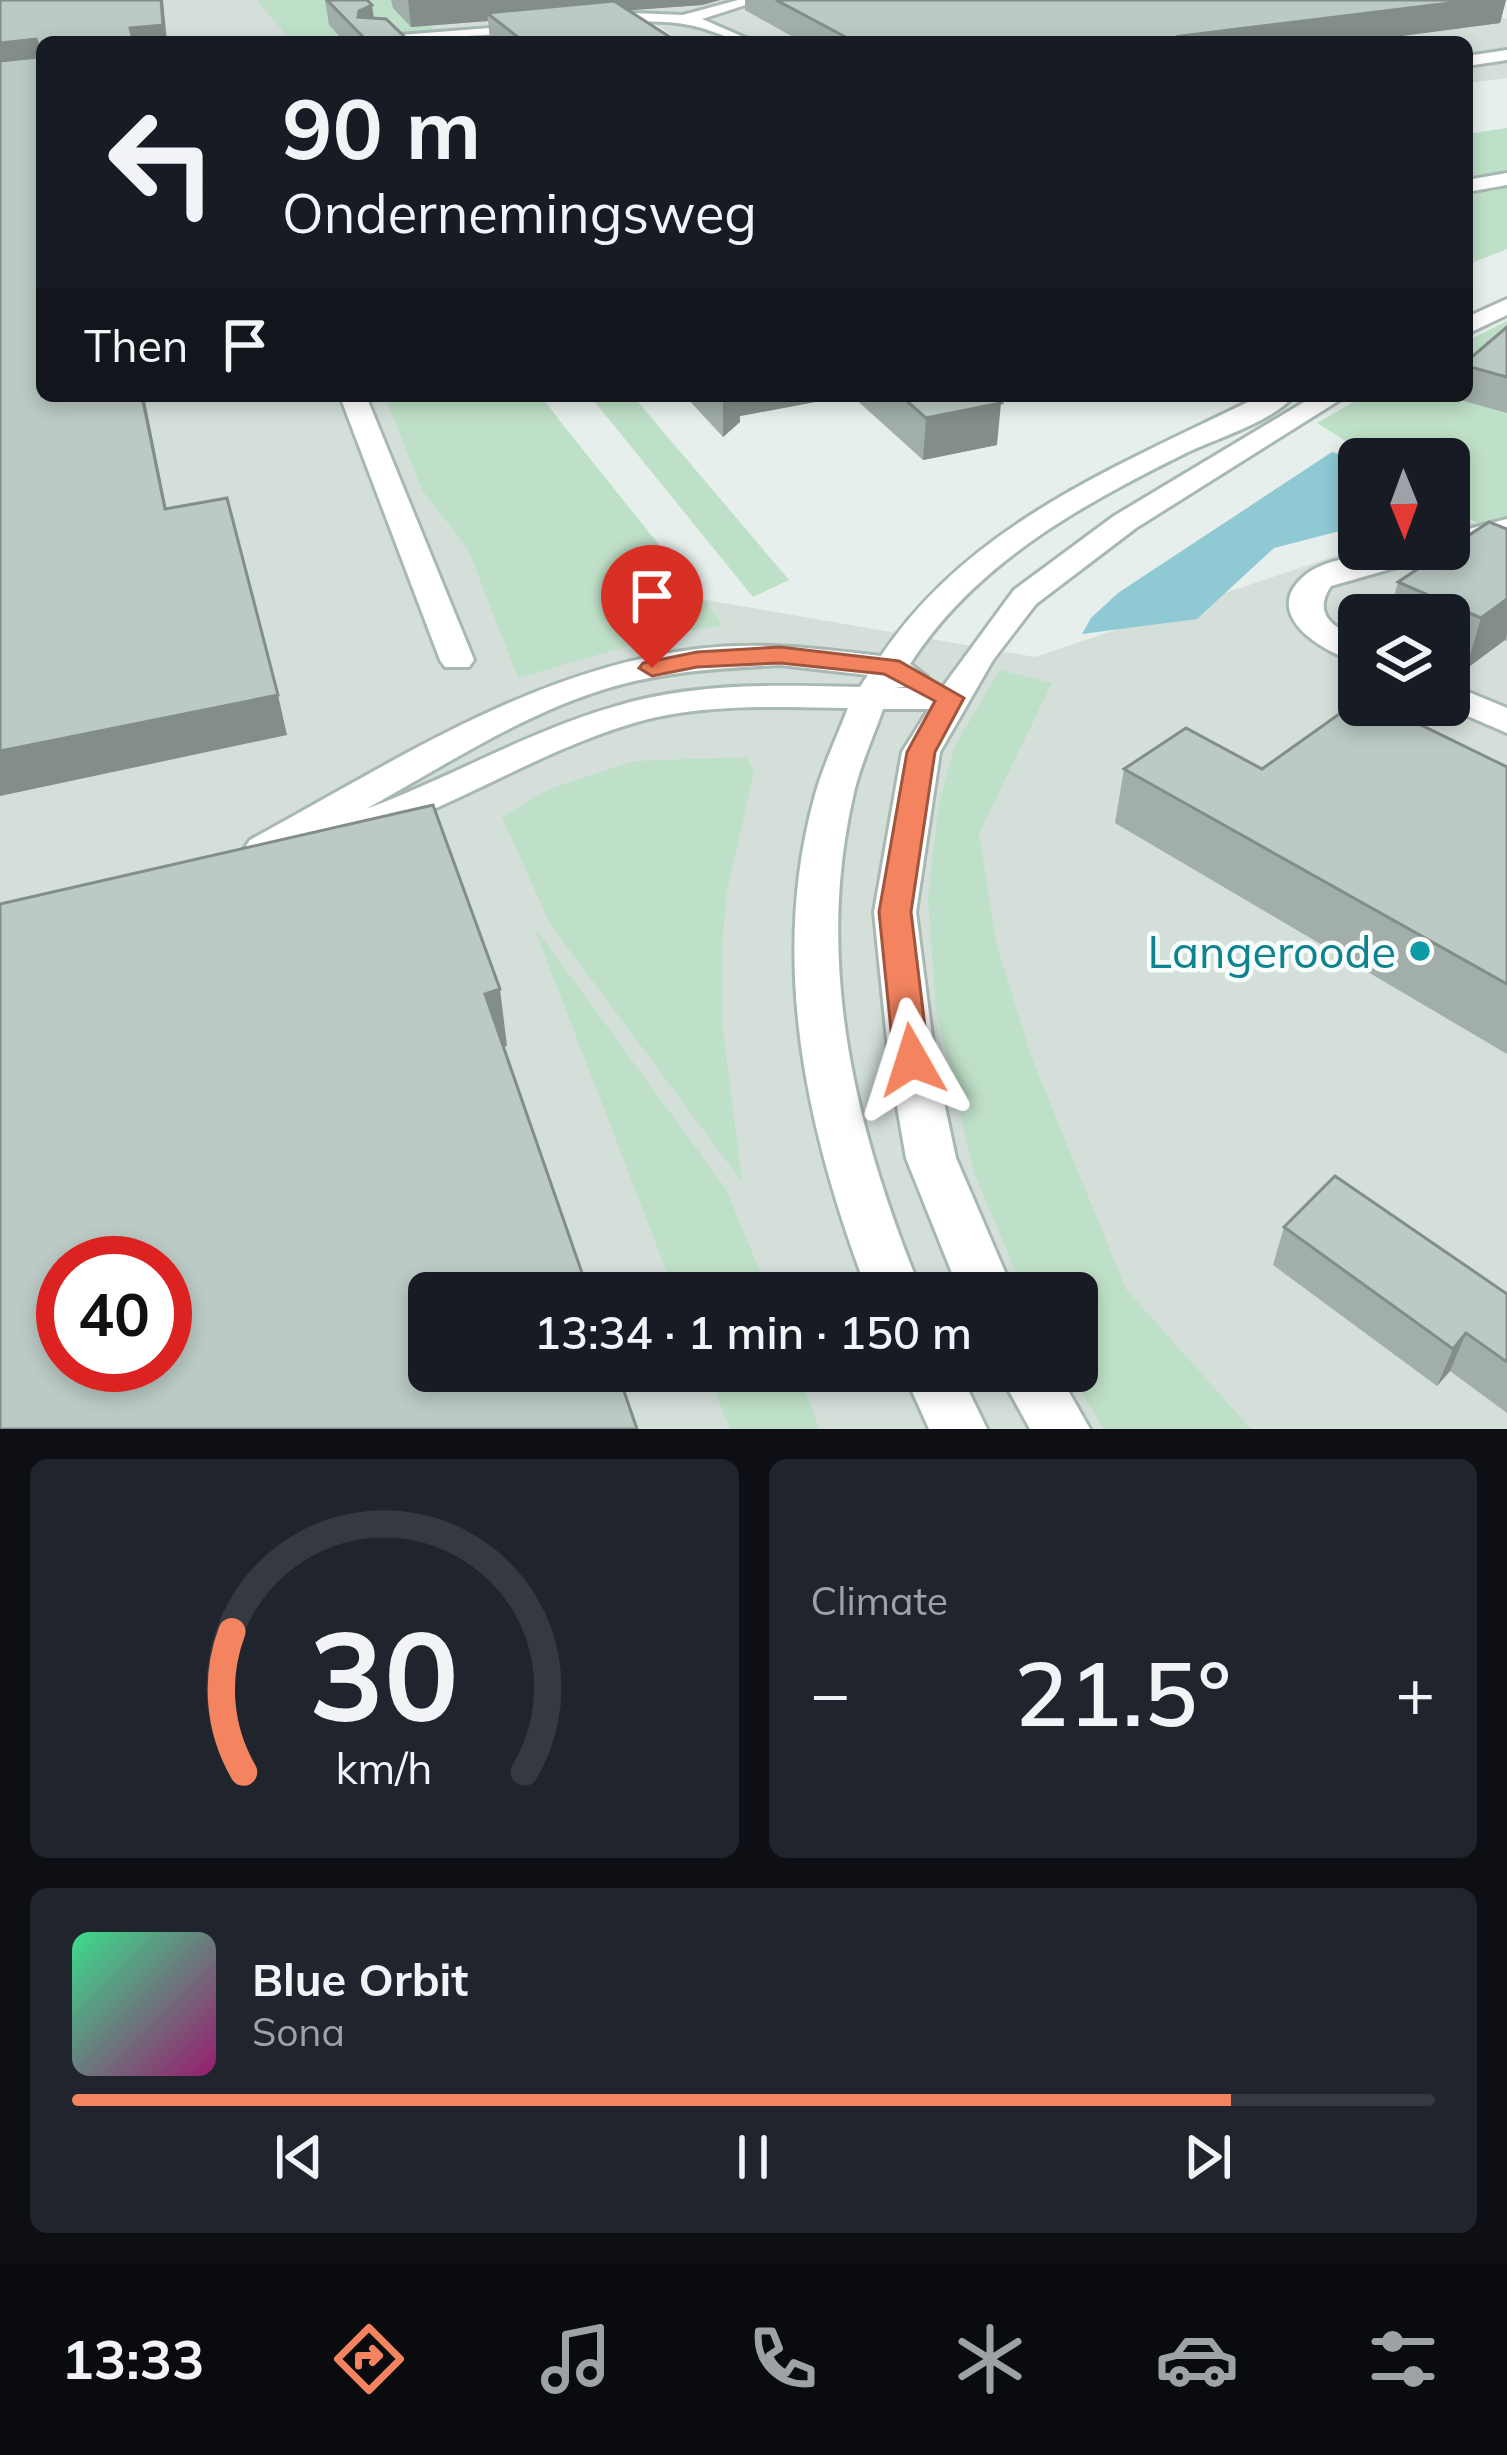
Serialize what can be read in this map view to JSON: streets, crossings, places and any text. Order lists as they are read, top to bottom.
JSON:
{
  "places": ["Langeroode"],
  "north": "bottom",
  "page": {
    "turn": ["90 m", "Ondernemingsweg"],
    "then": "Then",
    "limit": "40",
    "trip": "13:34 · 1 min · 150 m",
    "tile": "Climate",
    "heat": ["−", "21.5°", "+"],
    "song": ["Blue Orbit", "Sona"],
    "tabs": "13:33",
    "gauge": ["30", "km/h"]
  }
}
